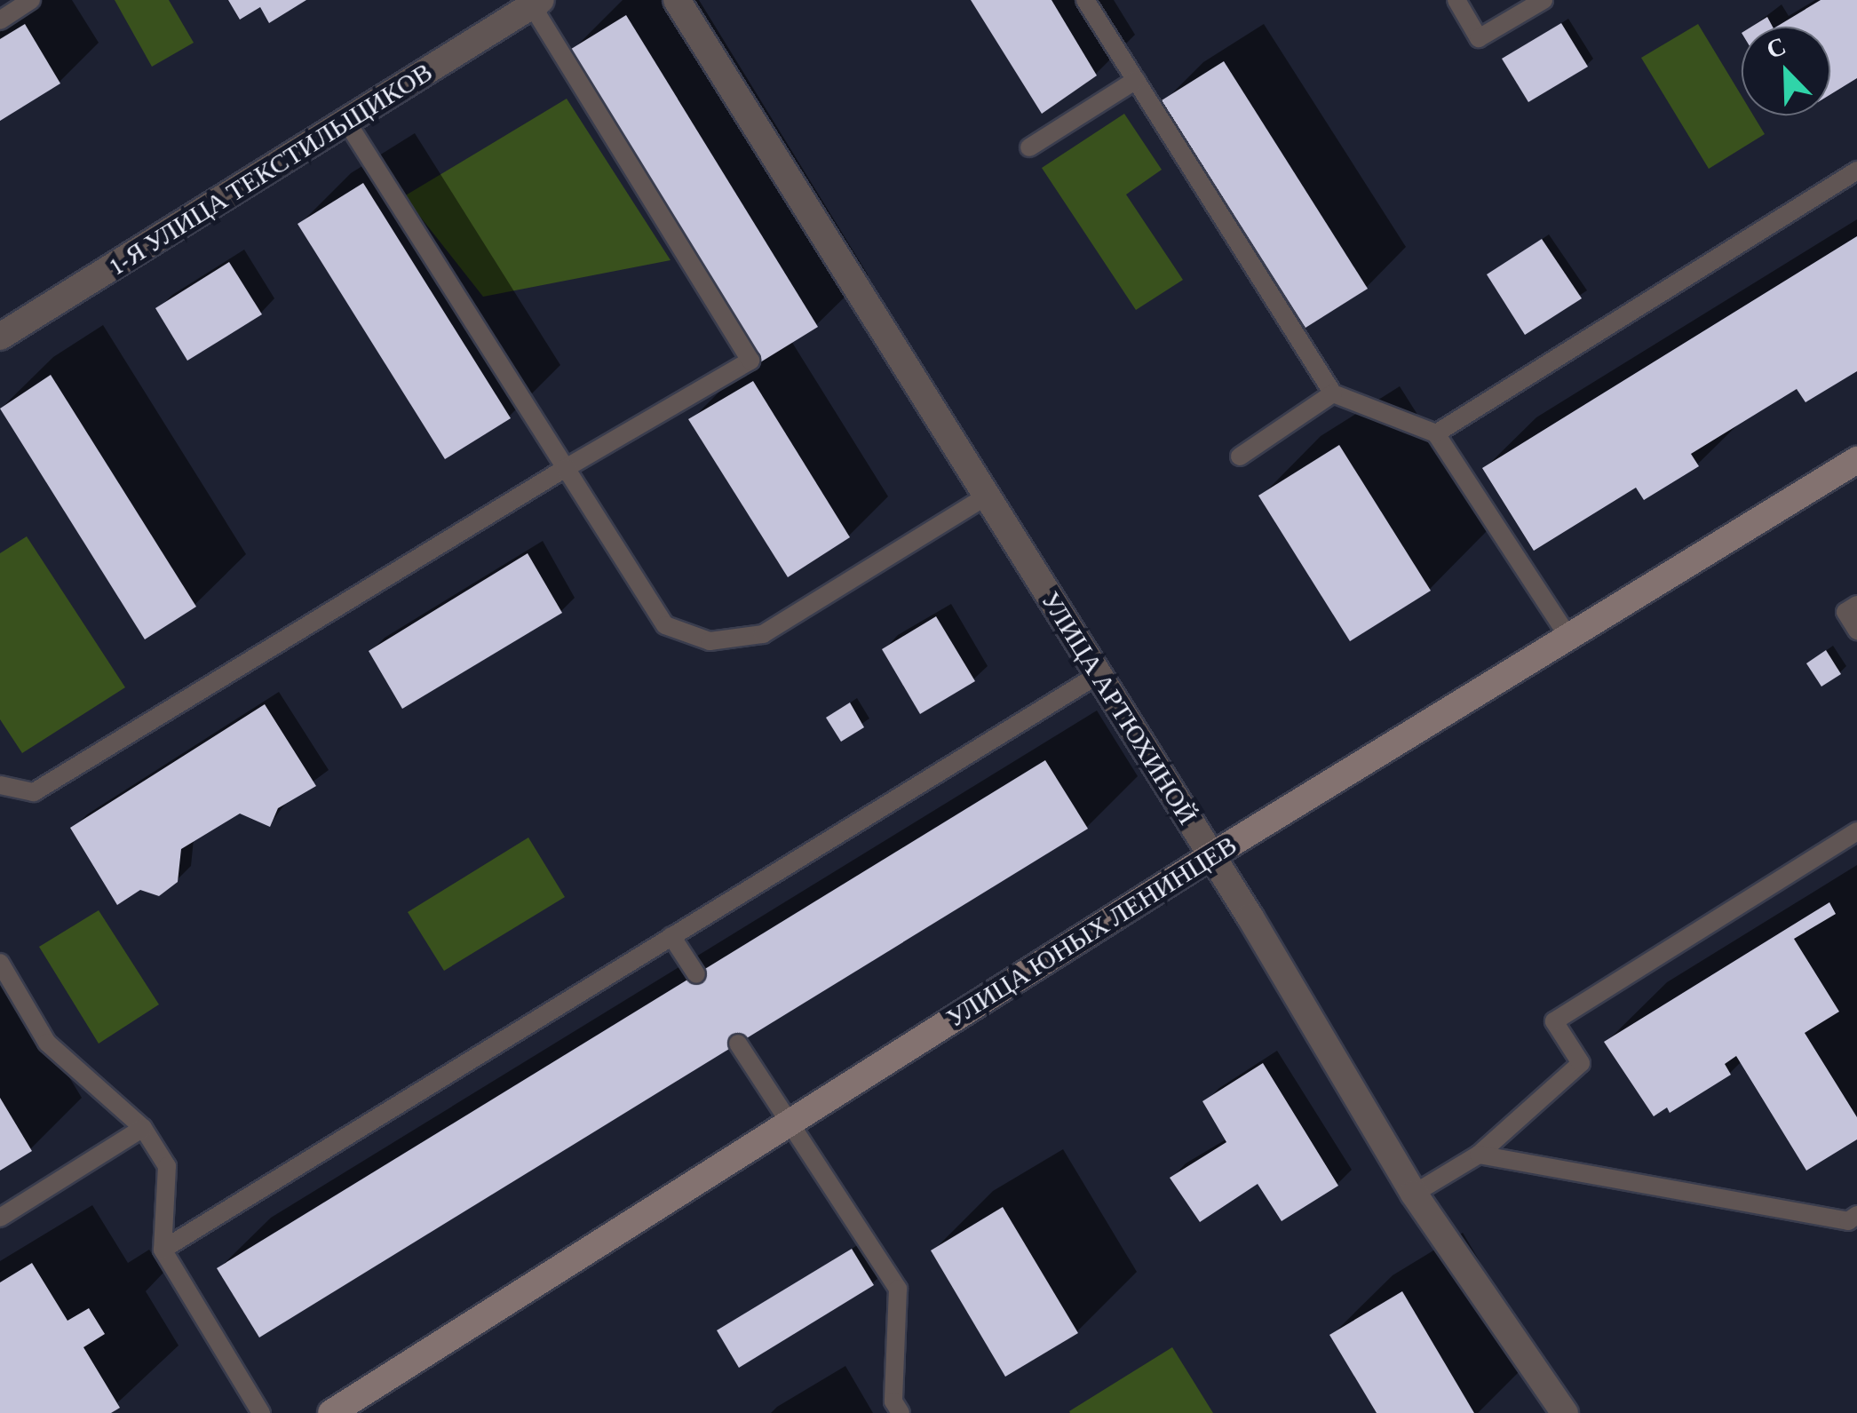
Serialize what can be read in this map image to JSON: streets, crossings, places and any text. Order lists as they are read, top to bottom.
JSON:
{
  "streets": {
    "main road": ["УЛИЦА ЮНЫХ ЛЕНИНЦЕВ"],
    "street": ["1-Я УЛИЦА ТЕКСТИЛЬЩИКОВ", "УЛИЦА АРТЮХИНОЙ"]
  },
  "crossings": [
    ["УЛИЦА АРТЮХИНОЙ", "УЛИЦА ЮНЫХ ЛЕНИНЦЕВ"]
  ],
  "north": "top left"
}
